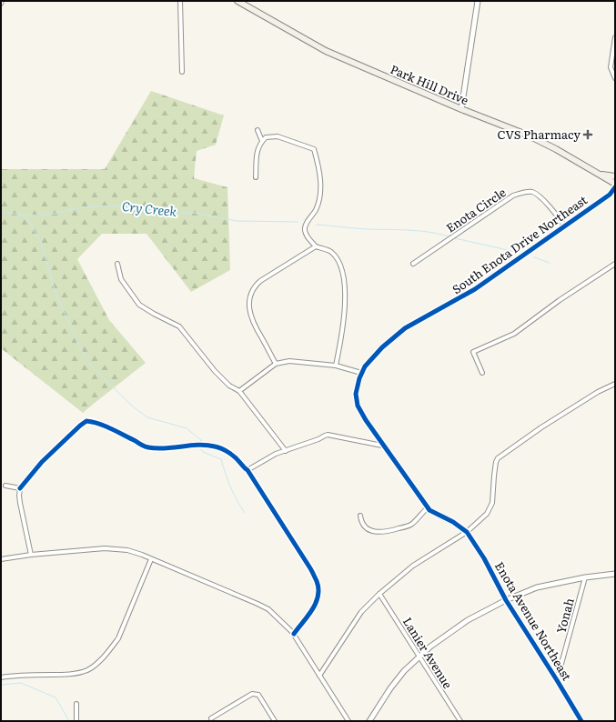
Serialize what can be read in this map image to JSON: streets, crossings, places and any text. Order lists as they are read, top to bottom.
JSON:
{
  "streets": {
    "main road": ["Park Hill Drive"],
    "street": [
      "Enota Circle",
      "South Enota Drive Northeast",
      "Yonah",
      "Enota Avenue Northeast",
      "Lanier Avenue"
    ]
  },
  "crossings": [
    ["Enota Circle", "South Enota Drive Northeast"],
    ["Yonah", "Enota Avenue Northeast"]
  ],
  "water": ["Cry Creek"],
  "places": {
    "health": ["CVS Pharmacy"]
  }
}
